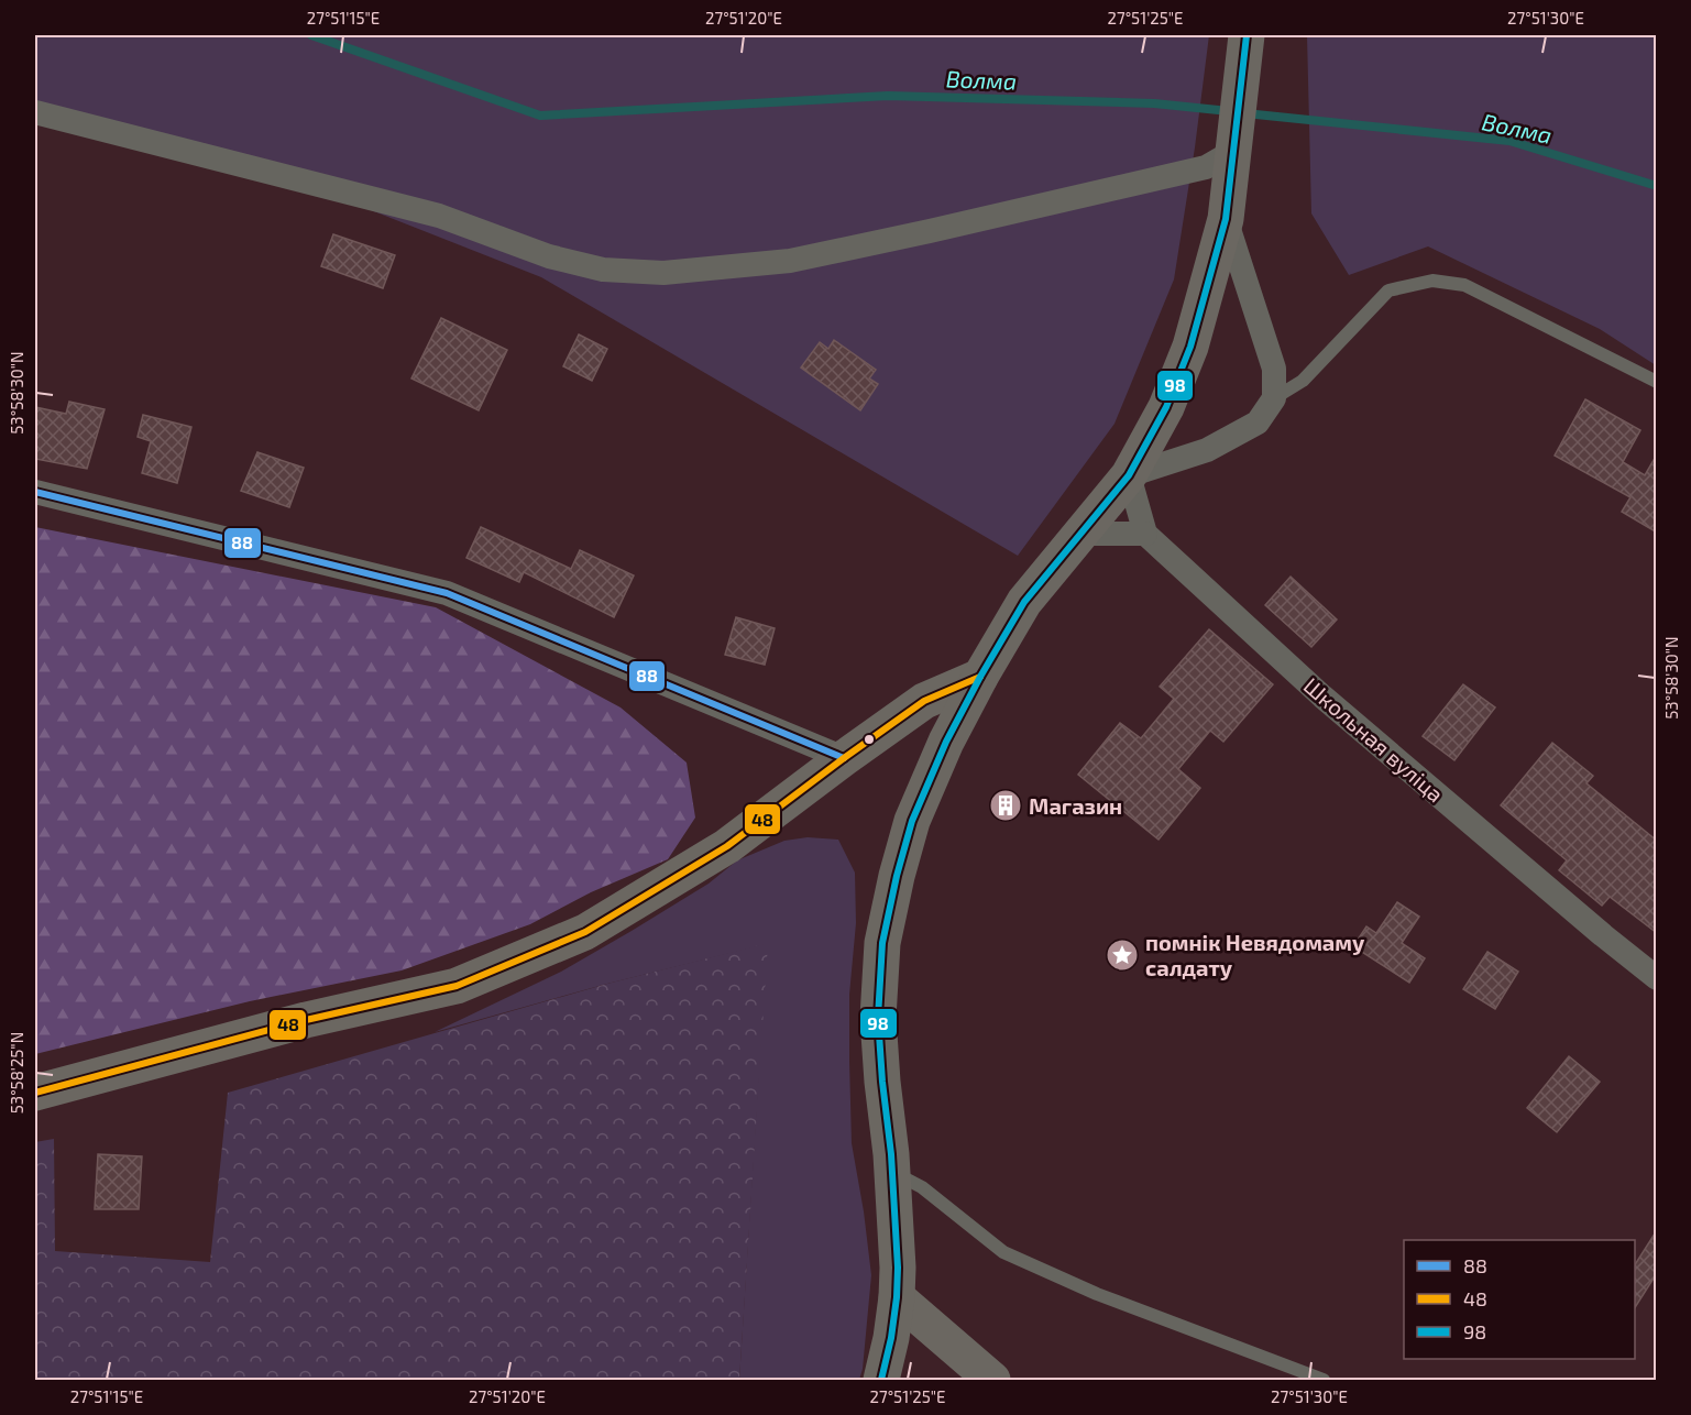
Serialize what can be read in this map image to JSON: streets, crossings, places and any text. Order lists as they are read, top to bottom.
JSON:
{
  "streets": {
    "street": ["Школьная вуліца"]
  },
  "water": ["Волма"],
  "places": {
    "building": ["Магазин"],
    "place": ["помнік Невядомаму салдату"]
  },
  "lines": ["transit line 98", "transit line 88", "transit line 48"],
  "legend": ["88", "48", "98"],
  "coordinates": [
    "27°51'15\"E",
    "27°51'20\"E",
    "27°51'25\"E",
    "27°51'30\"E",
    "53°58'30\"N",
    "53°58'25\"N"
  ]
}
